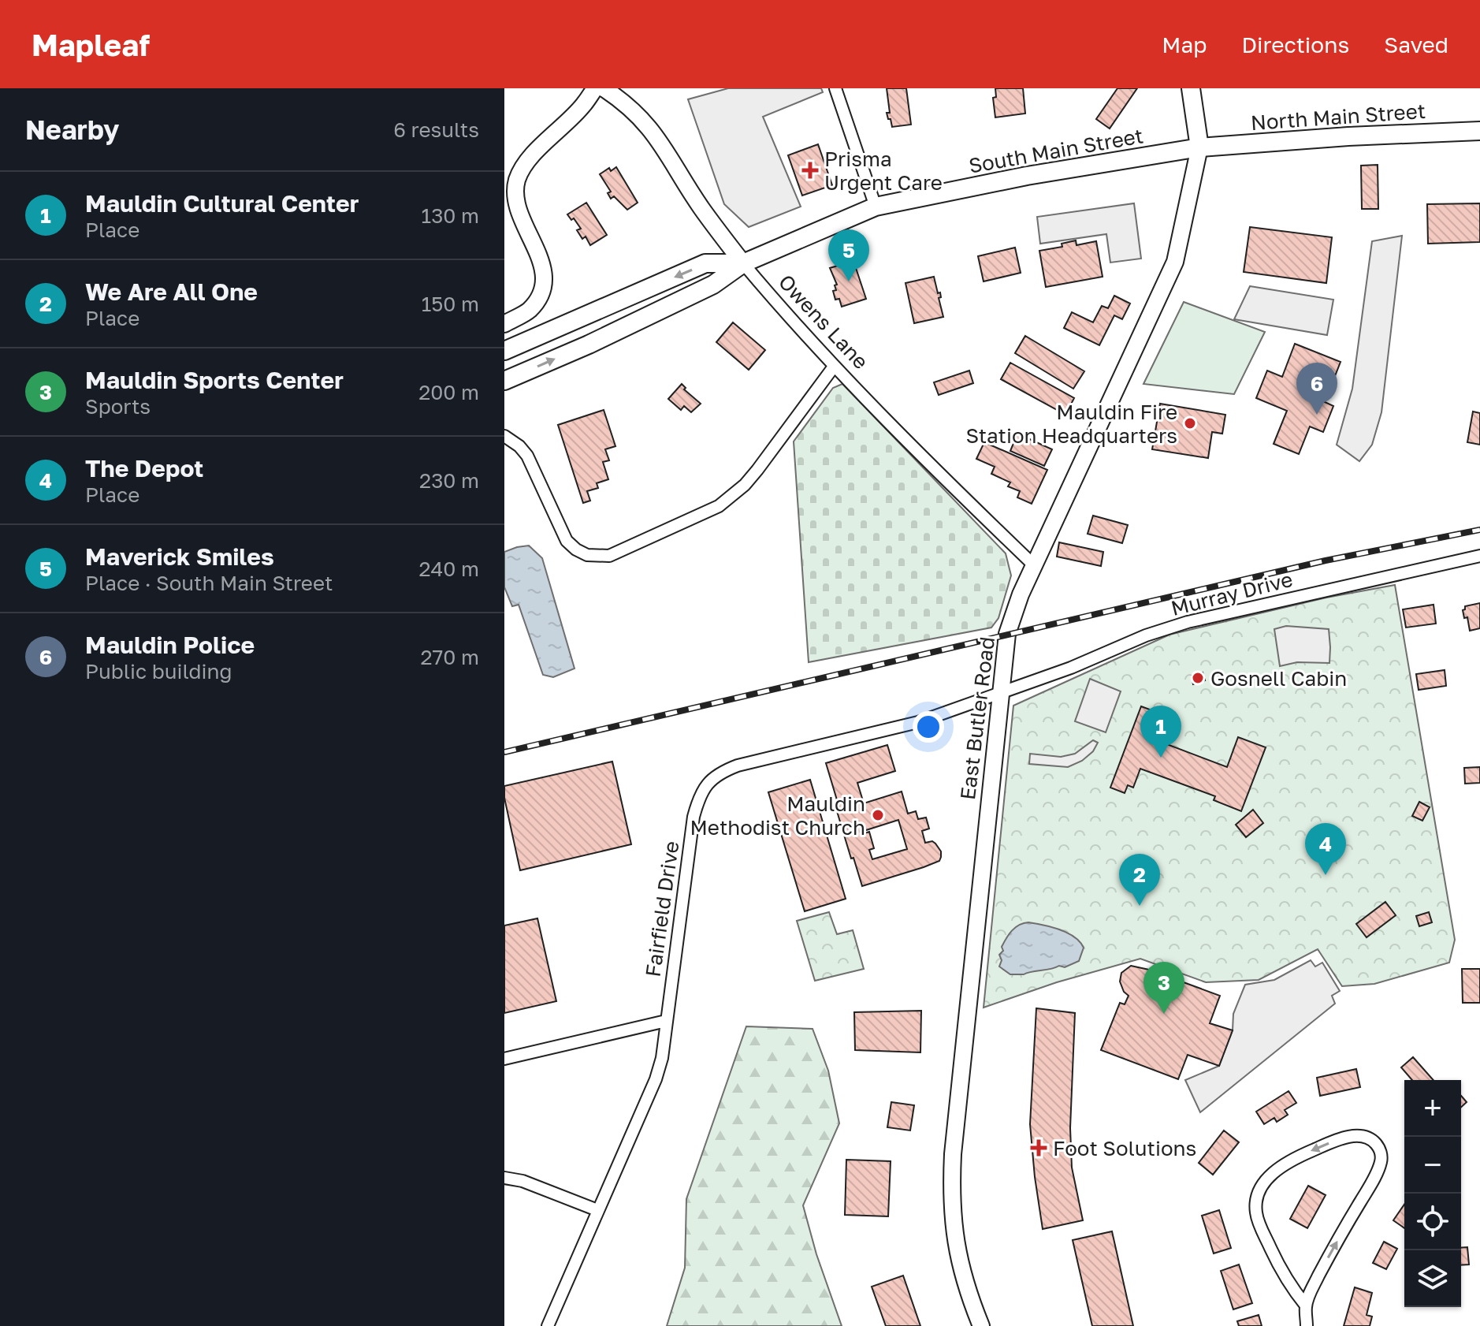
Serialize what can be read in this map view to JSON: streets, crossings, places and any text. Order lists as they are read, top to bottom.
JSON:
{
  "streets": {
    "main road": [
      "North Main Street",
      "South Main Street",
      "Owens Lane",
      "East Butler Road"
    ],
    "street": ["Murray Drive", "Fairfield Drive"]
  },
  "crossings": [
    ["North Main Street", "South Main Street"],
    ["North Main Street", "East Butler Road"],
    ["South Main Street", "Owens Lane"],
    ["South Main Street", "East Butler Road"],
    ["Owens Lane", "East Butler Road"],
    ["Murray Drive", "East Butler Road"],
    ["Murray Drive", "Fairfield Drive"],
    ["East Butler Road", "Fairfield Drive"]
  ],
  "places": {
    "health": ["Prisma Urgent Care", "Foot Solutions"],
    "other": ["Mauldin Fire Station Headquarters", "Gosnell Cabin", "Mauldin Methodist Church"]
  },
  "page": {
    "header": "Mapleaf",
    "nav": ["Map", "Directions", "Saved"],
    "heading": ["Nearby", "6 results"],
    "list": [
      {
        "mark": "1",
        "name": "Mauldin Cultural Center",
        "note": "Place",
        "value": "130 m"
      },
      {
        "mark": "2",
        "name": "We Are All One",
        "note": "Place",
        "value": "150 m"
      },
      {
        "mark": "3",
        "name": "Mauldin Sports Center",
        "note": "Sports",
        "value": "200 m"
      },
      {
        "mark": "4",
        "name": "The Depot",
        "note": "Place",
        "value": "230 m"
      },
      {
        "mark": "5",
        "name": "Maverick Smiles",
        "note": "Place · South Main Street",
        "value": "240 m"
      },
      {
        "mark": "6",
        "name": "Mauldin Police",
        "note": "Public building",
        "value": "270 m"
      }
    ],
    "pins": [
      "5",
      "6",
      "1",
      "4",
      "2",
      "3"
    ],
    "map_buttons": ["+", "−"]
  }
}
